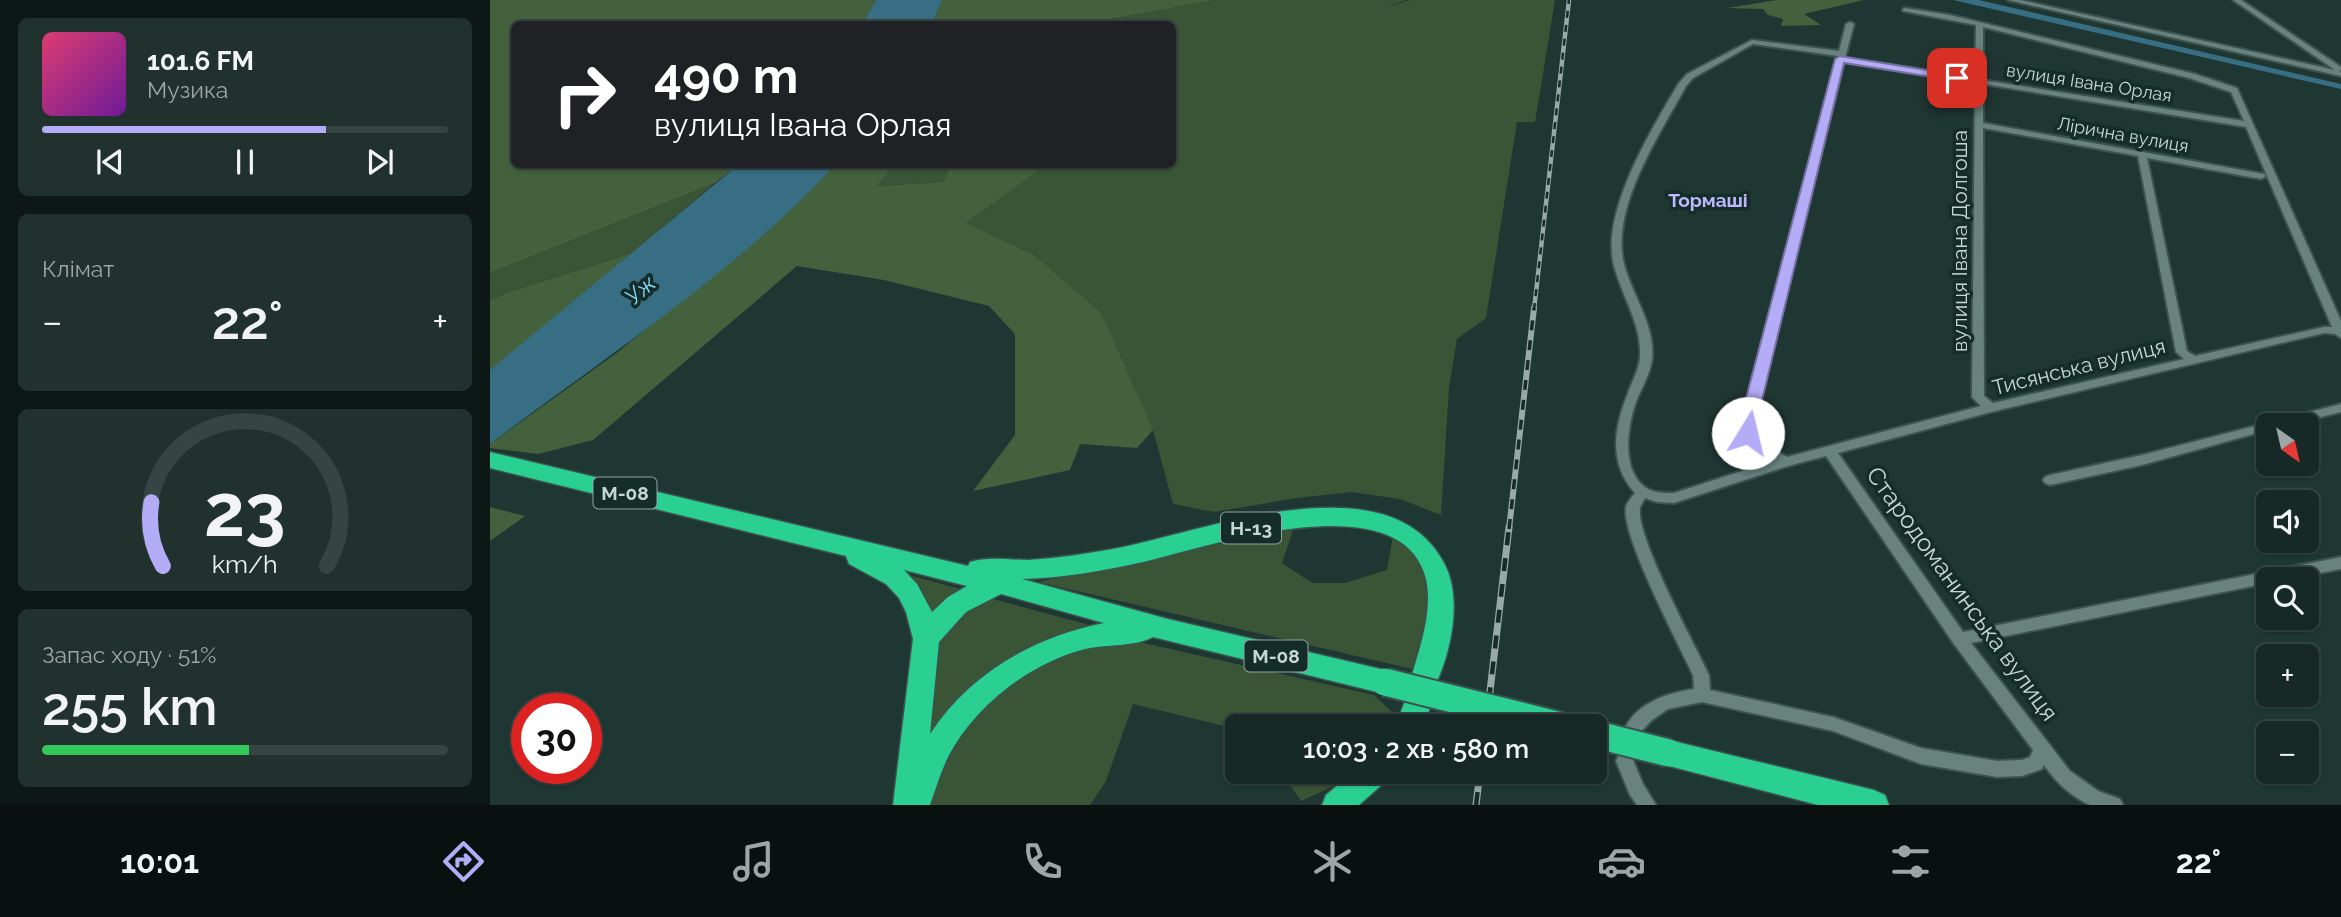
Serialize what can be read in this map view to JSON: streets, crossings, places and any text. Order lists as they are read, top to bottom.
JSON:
{
  "streets": {
    "highway": ["М-08", "Н-13"],
    "street": [
      "вулиця Івана Орлая",
      "Лірична вулиця",
      "вулиця Івана Долгоша",
      "Тисянська вулиця",
      "Стародоманинська вулиця"
    ]
  },
  "crossings": [
    ["вулиця Івана Орлая", "вулиця Івана Долгоша"],
    ["вулиця Івана Орлая", "Тисянська вулиця"],
    ["Лірична вулиця", "вулиця Івана Долгоша"],
    ["вулиця Івана Долгоша", "Тисянська вулиця"],
    ["Тисянська вулиця", "Стародоманинська вулиця"],
    ["М-08", "Н-13"]
  ],
  "districts": ["Тормаші"],
  "water": ["Уж"],
  "north": "bottom right",
  "page": {
    "turn": ["490 m", "вулиця Івана Орлая"],
    "song": ["101.6 FM", "Музика"],
    "tile": [
      "Клімат",
      ["Запас ходу · 51%", "255 km"]
    ],
    "heat": ["−", "22°", "+"],
    "map_buttons": ["+", "−"],
    "limit": "30",
    "trip": "10:03 · 2 хв · 580 m",
    "tabs": ["10:01", "22°"],
    "gauge": ["23", "km/h"]
  }
}
